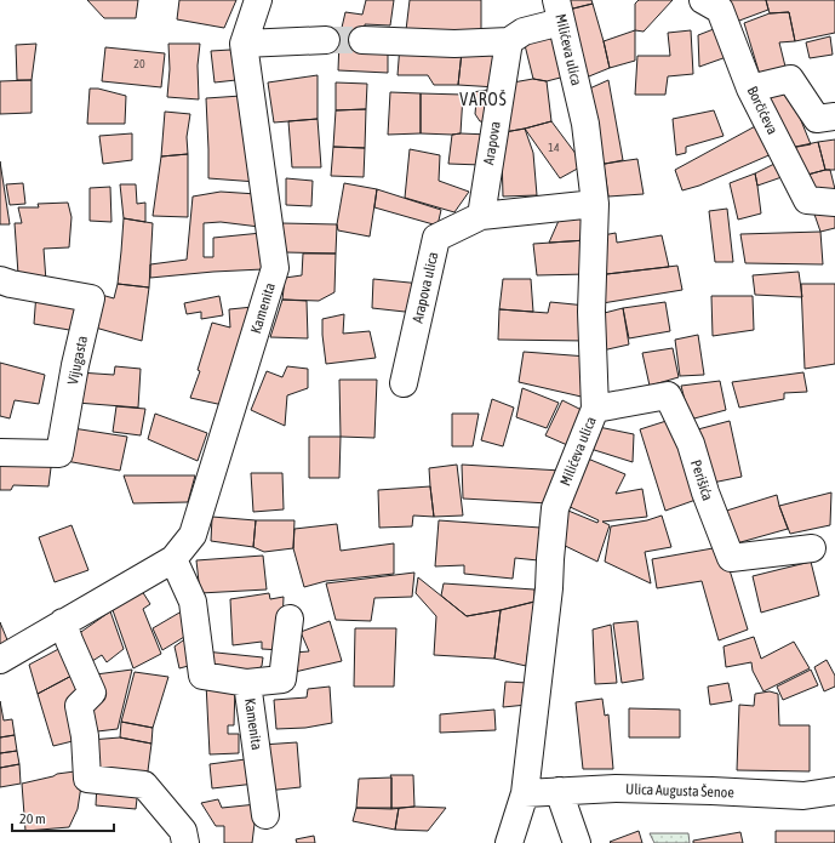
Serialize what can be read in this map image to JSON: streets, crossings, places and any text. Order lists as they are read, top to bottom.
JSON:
{
  "streets": {
    "street": [
      "Milićeva ulica",
      "Borčićeva",
      "Arapova",
      "Arapova ulica",
      "Kamenita",
      "Vijugasta",
      "Perišića",
      "Ulica Augusta Šenoe"
    ]
  },
  "crossings": [
    ["Milićeva ulica", "Arapova ulica"],
    ["Milićeva ulica", "Perišića"],
    ["Milićeva ulica", "Ulica Augusta Šenoe"],
    ["Arapova", "Arapova ulica"]
  ],
  "districts": ["VAROŠ"],
  "house_numbers": ["20", "14"],
  "scale_bar": "20 m"
}
